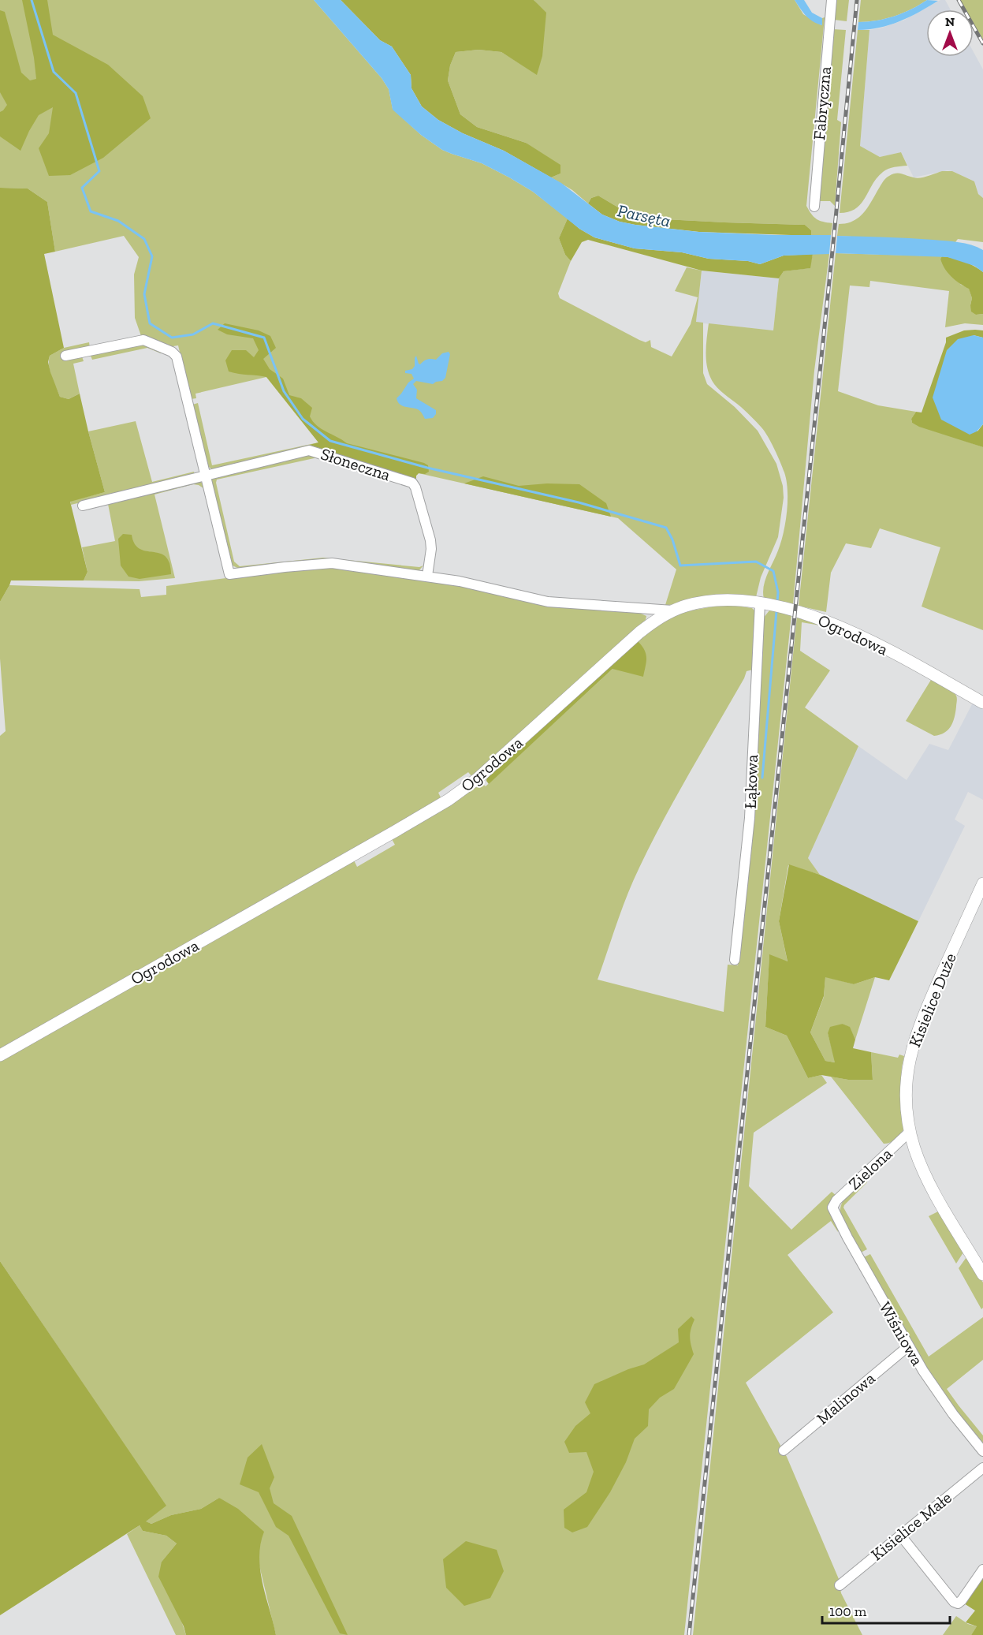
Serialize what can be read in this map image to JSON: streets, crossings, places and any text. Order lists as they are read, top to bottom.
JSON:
{
  "streets": {
    "street": [
      "Fabryczna",
      "Słoneczna",
      "Ogrodowa",
      "Łąkowa",
      "Kisielice Duże",
      "Zielona",
      "Wiśniowa",
      "Malinowa",
      "Kisielice Małe"
    ]
  },
  "crossings": [
    ["Ogrodowa", "Łąkowa"],
    ["Kisielice Duże", "Zielona"],
    ["Zielona", "Wiśniowa"],
    ["Wiśniowa", "Malinowa"]
  ],
  "water": ["Parsęta"],
  "scale_bar": "100 m",
  "north": "top"
}
